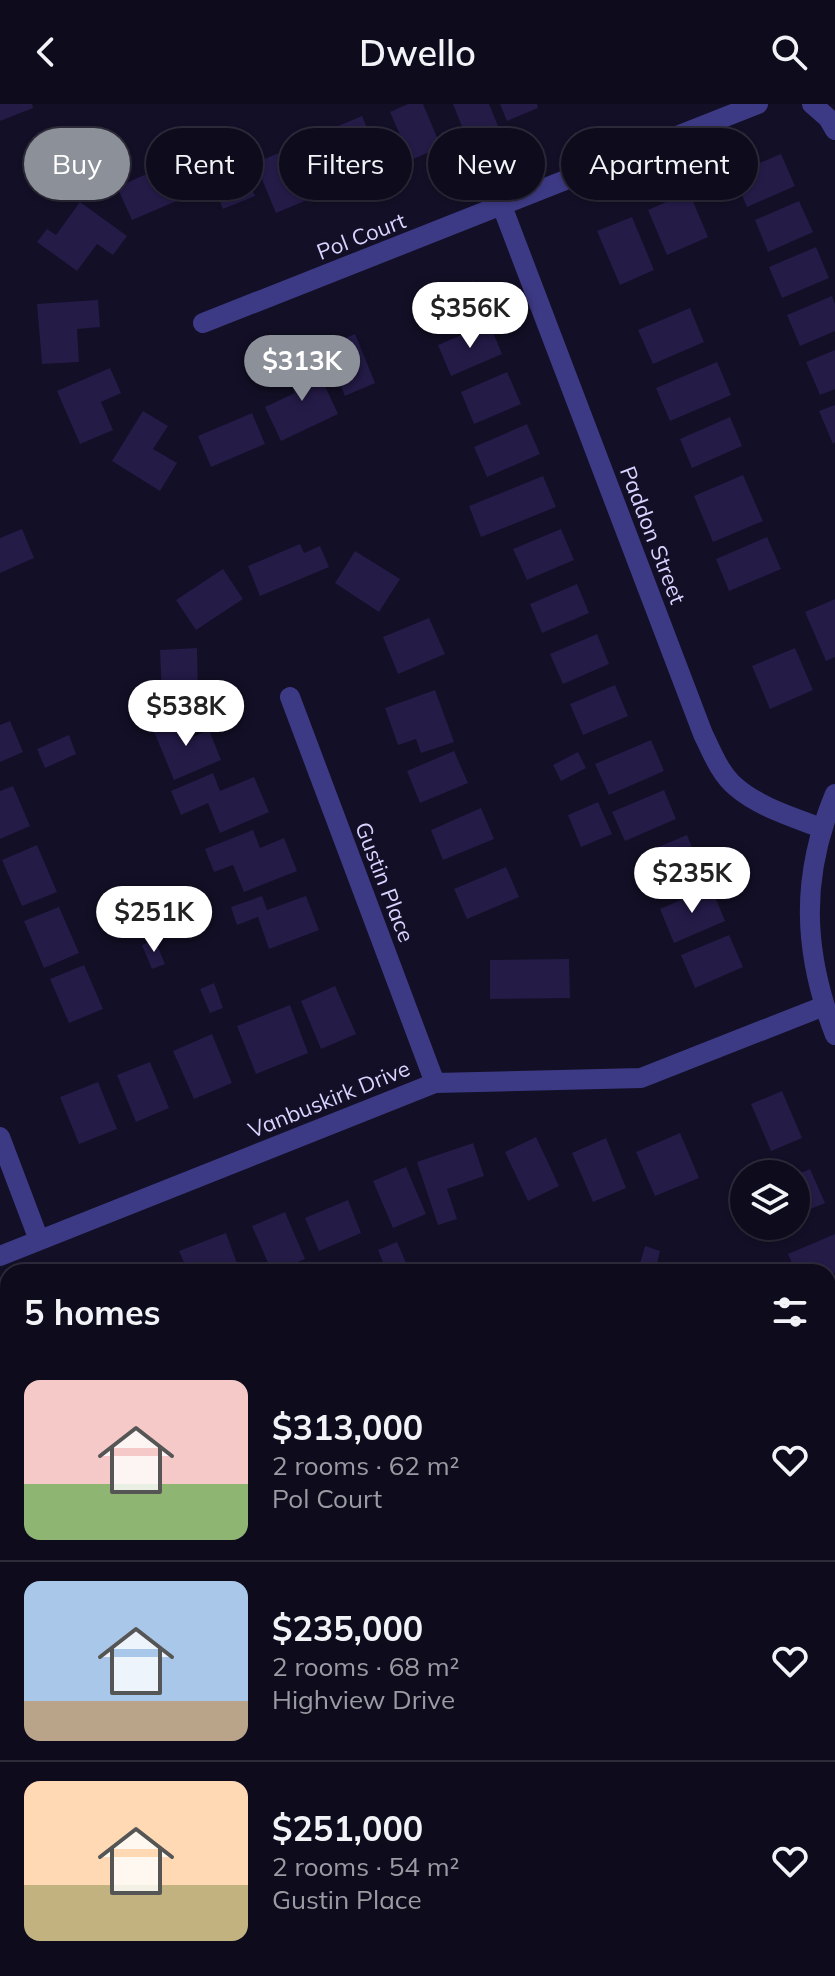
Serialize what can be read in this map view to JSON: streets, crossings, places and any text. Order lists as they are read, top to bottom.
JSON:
{
  "streets": {
    "street": [
      "Pol Court",
      "Paddon Street",
      "Gustin Place",
      "Vanbuskirk Drive"
    ]
  },
  "crossings": [
    ["Pol Court", "Paddon Street"],
    ["Gustin Place", "Vanbuskirk Drive"]
  ],
  "page": {
    "header": "Dwello",
    "chip": [
      "Buy",
      "Rent",
      "Filters",
      "New",
      "Apartment"
    ],
    "price": [
      "$356K",
      "$313K",
      "$538K",
      "$235K",
      "$251K"
    ],
    "heading": "5 homes",
    "list": [
      {
        "name": "$313,000",
        "note": "2 rooms · 62 m² · Pol Court"
      },
      {
        "name": "$235,000",
        "note": "2 rooms · 68 m² · Highview Drive"
      },
      {
        "name": "$251,000",
        "note": "2 rooms · 54 m² · Gustin Place"
      }
    ]
  }
}
